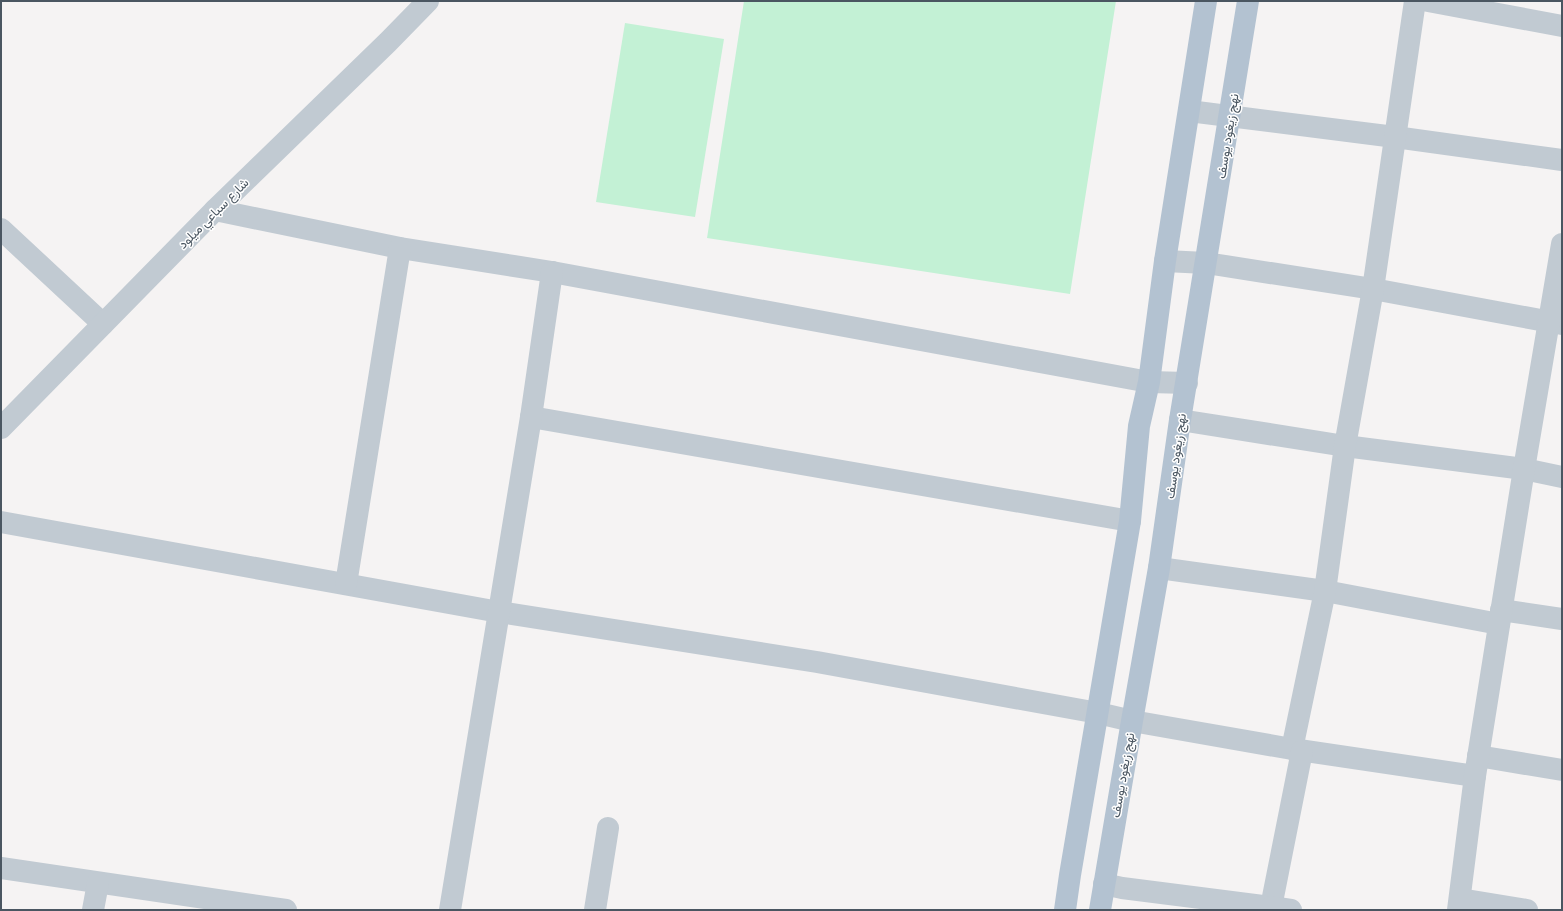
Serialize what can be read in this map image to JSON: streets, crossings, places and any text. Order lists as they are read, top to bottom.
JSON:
{
  "streets": {
    "main road": ["نهج زيغود يوسف"],
    "street": ["شارع سباعي ميلود"]
  }
}
